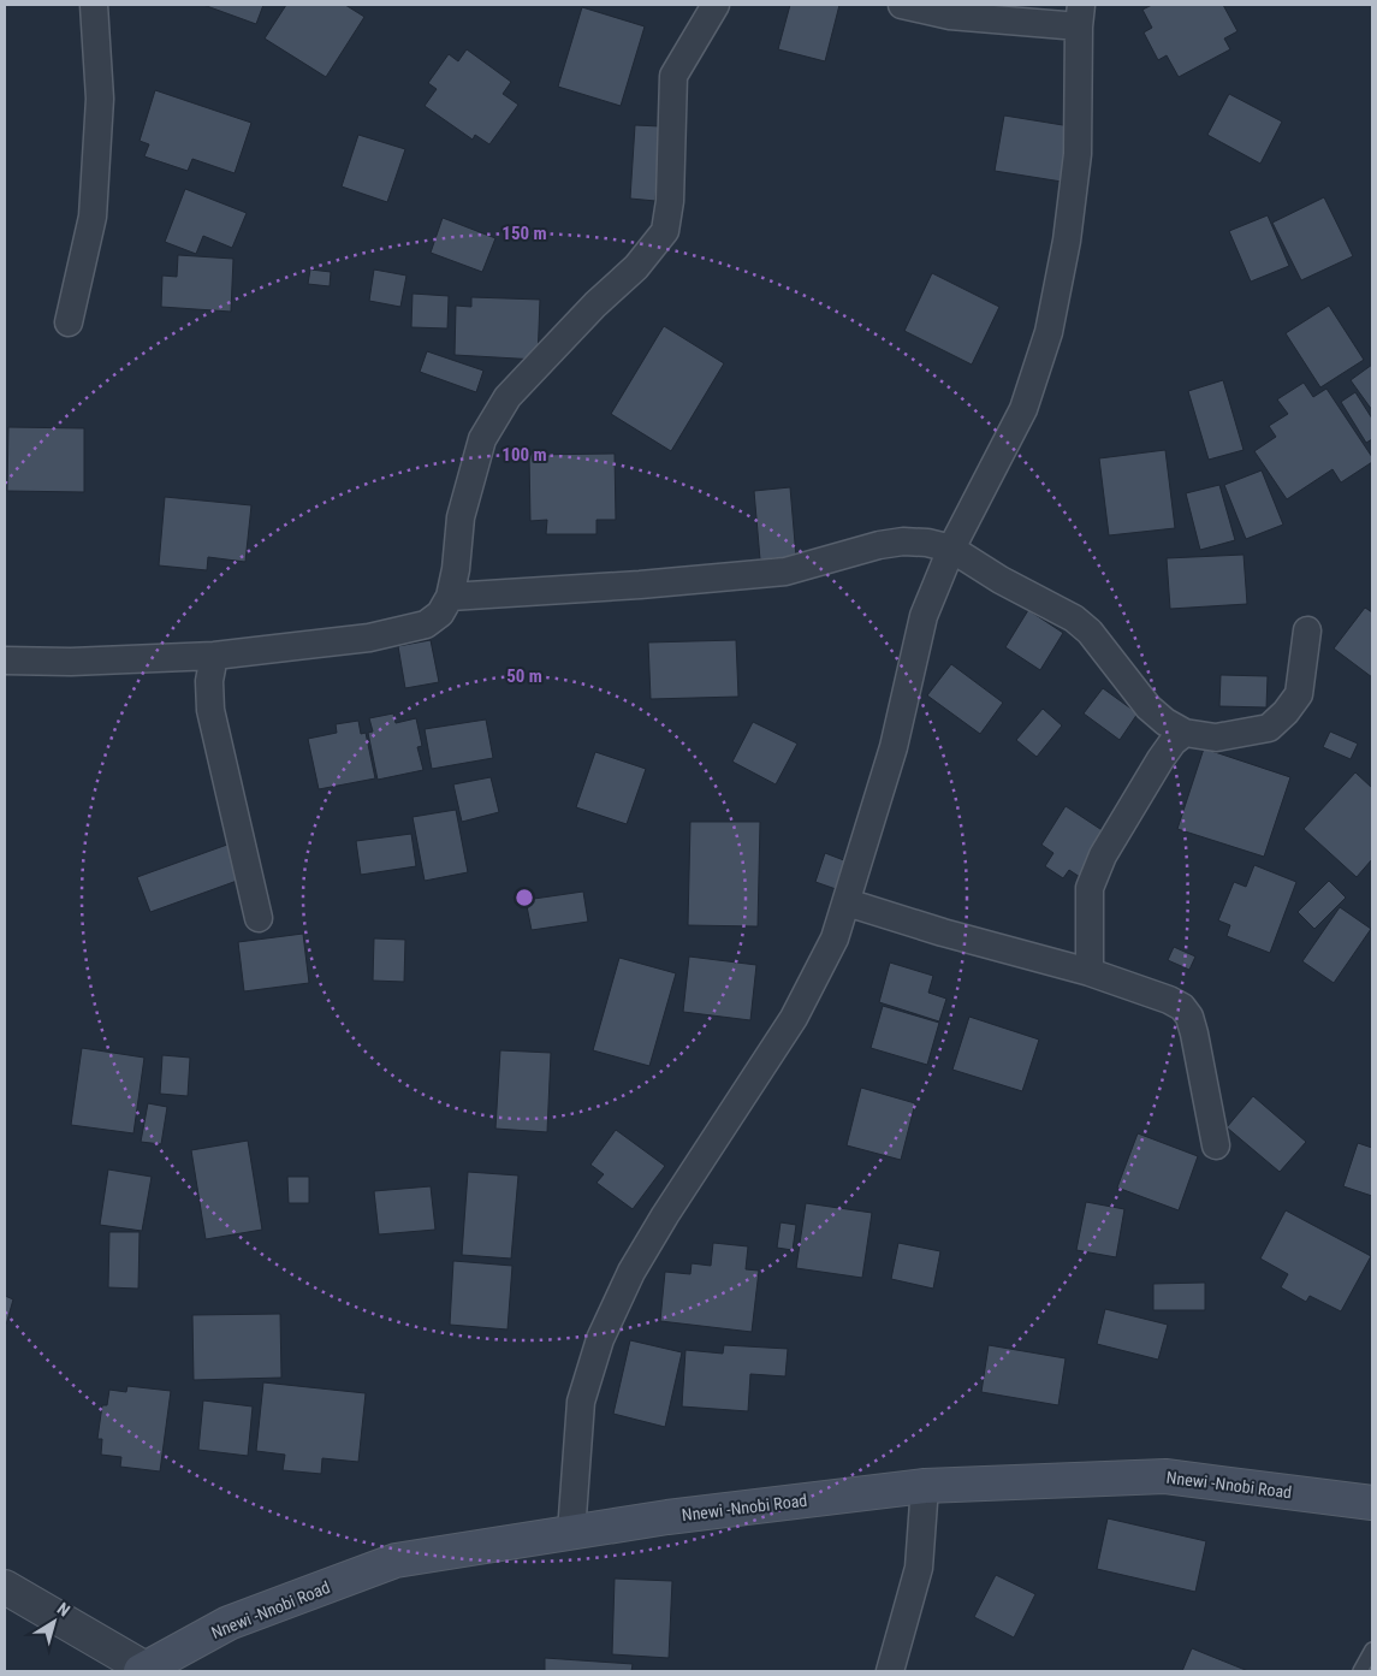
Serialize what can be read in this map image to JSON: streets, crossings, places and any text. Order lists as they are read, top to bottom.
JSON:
{
  "streets": {
    "main road": ["Nnewi -Nnobi Road"]
  },
  "north": "top right",
  "rings": ["150 m", "100 m", "50 m"]
}
